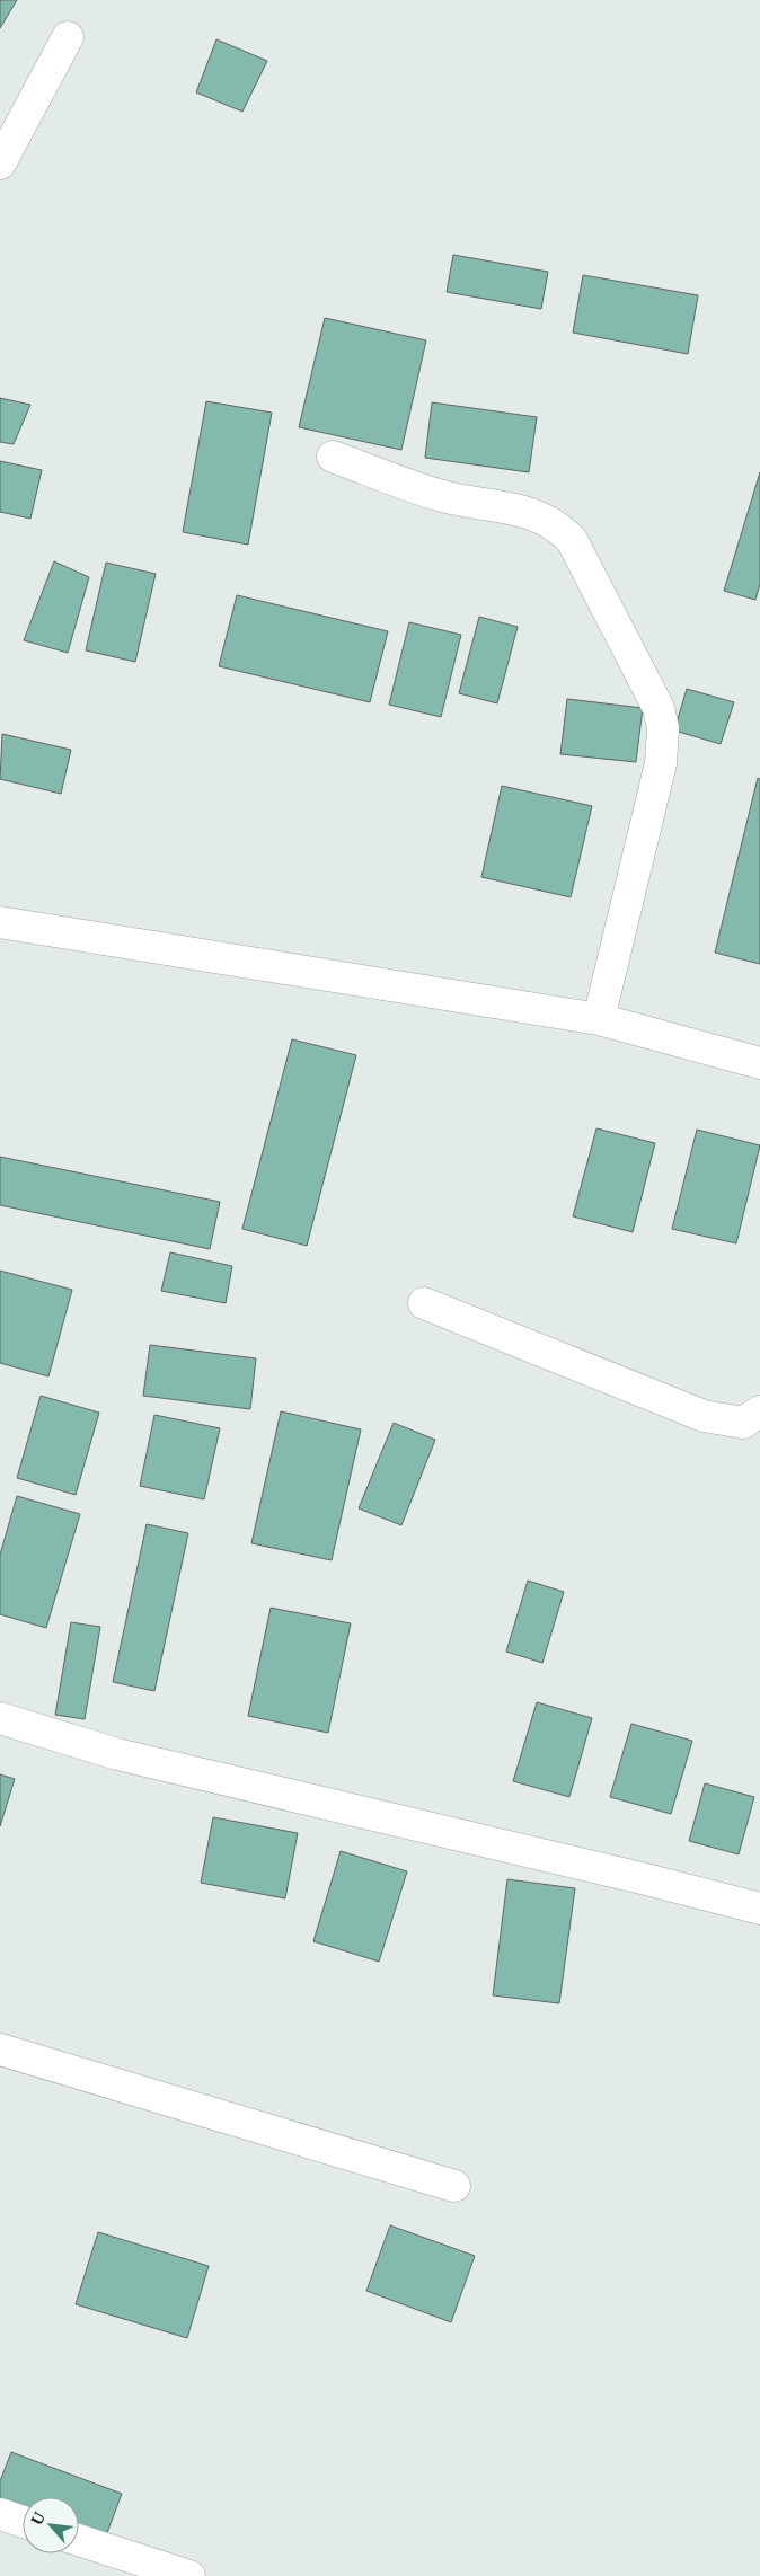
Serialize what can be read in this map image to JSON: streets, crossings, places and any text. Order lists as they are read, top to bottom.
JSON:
{
  "north": "top left"
}
